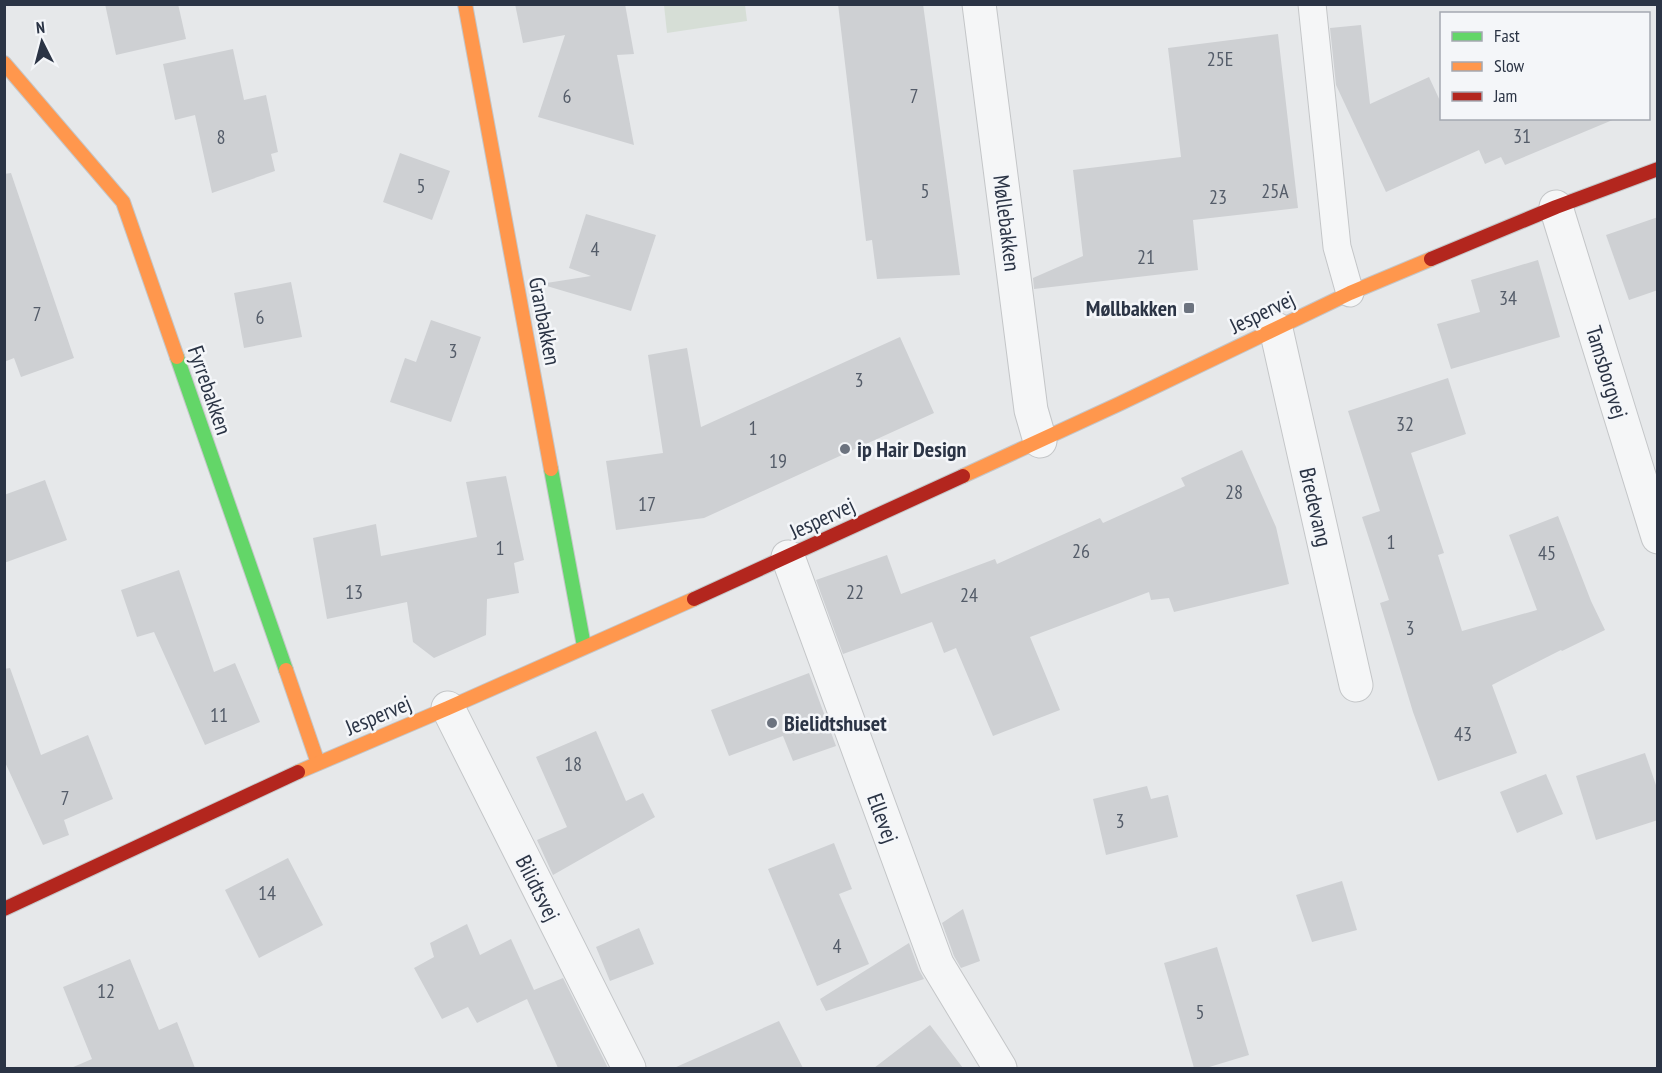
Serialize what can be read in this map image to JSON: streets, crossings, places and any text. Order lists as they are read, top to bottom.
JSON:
{
  "streets": {
    "street": [
      "Møllebakken",
      "Jespervej",
      "Granbakken",
      "Tamsborgvej",
      "Fyrrebakken",
      "Bredevang",
      "Ellevej",
      "Bilidtsvej"
    ]
  },
  "crossings": [
    ["Møllebakken", "Jespervej"],
    ["Jespervej", "Granbakken"],
    ["Jespervej", "Tamsborgvej"],
    ["Jespervej", "Fyrrebakken"],
    ["Jespervej", "Bredevang"],
    ["Jespervej", "Ellevej"],
    ["Jespervej", "Bilidtsvej"]
  ],
  "places": {
    "transit": ["Møllbakken"],
    "other": ["ip Hair Design", "Bielidtshuset"]
  },
  "house_numbers": [
    "25E",
    "6",
    "7",
    "31",
    "8",
    "5",
    "5",
    "25A",
    "23",
    "4",
    "21",
    "34",
    "7",
    "6",
    "3",
    "3",
    "32",
    "1",
    "19",
    "28",
    "17",
    "1",
    "1",
    "26",
    "45",
    "13",
    "22",
    "24",
    "3",
    "11",
    "43",
    "18",
    "7",
    "3",
    "14",
    "4",
    "12",
    "5"
  ],
  "legend": ["Fast", "Slow", "Jam"],
  "north": "top"
}
